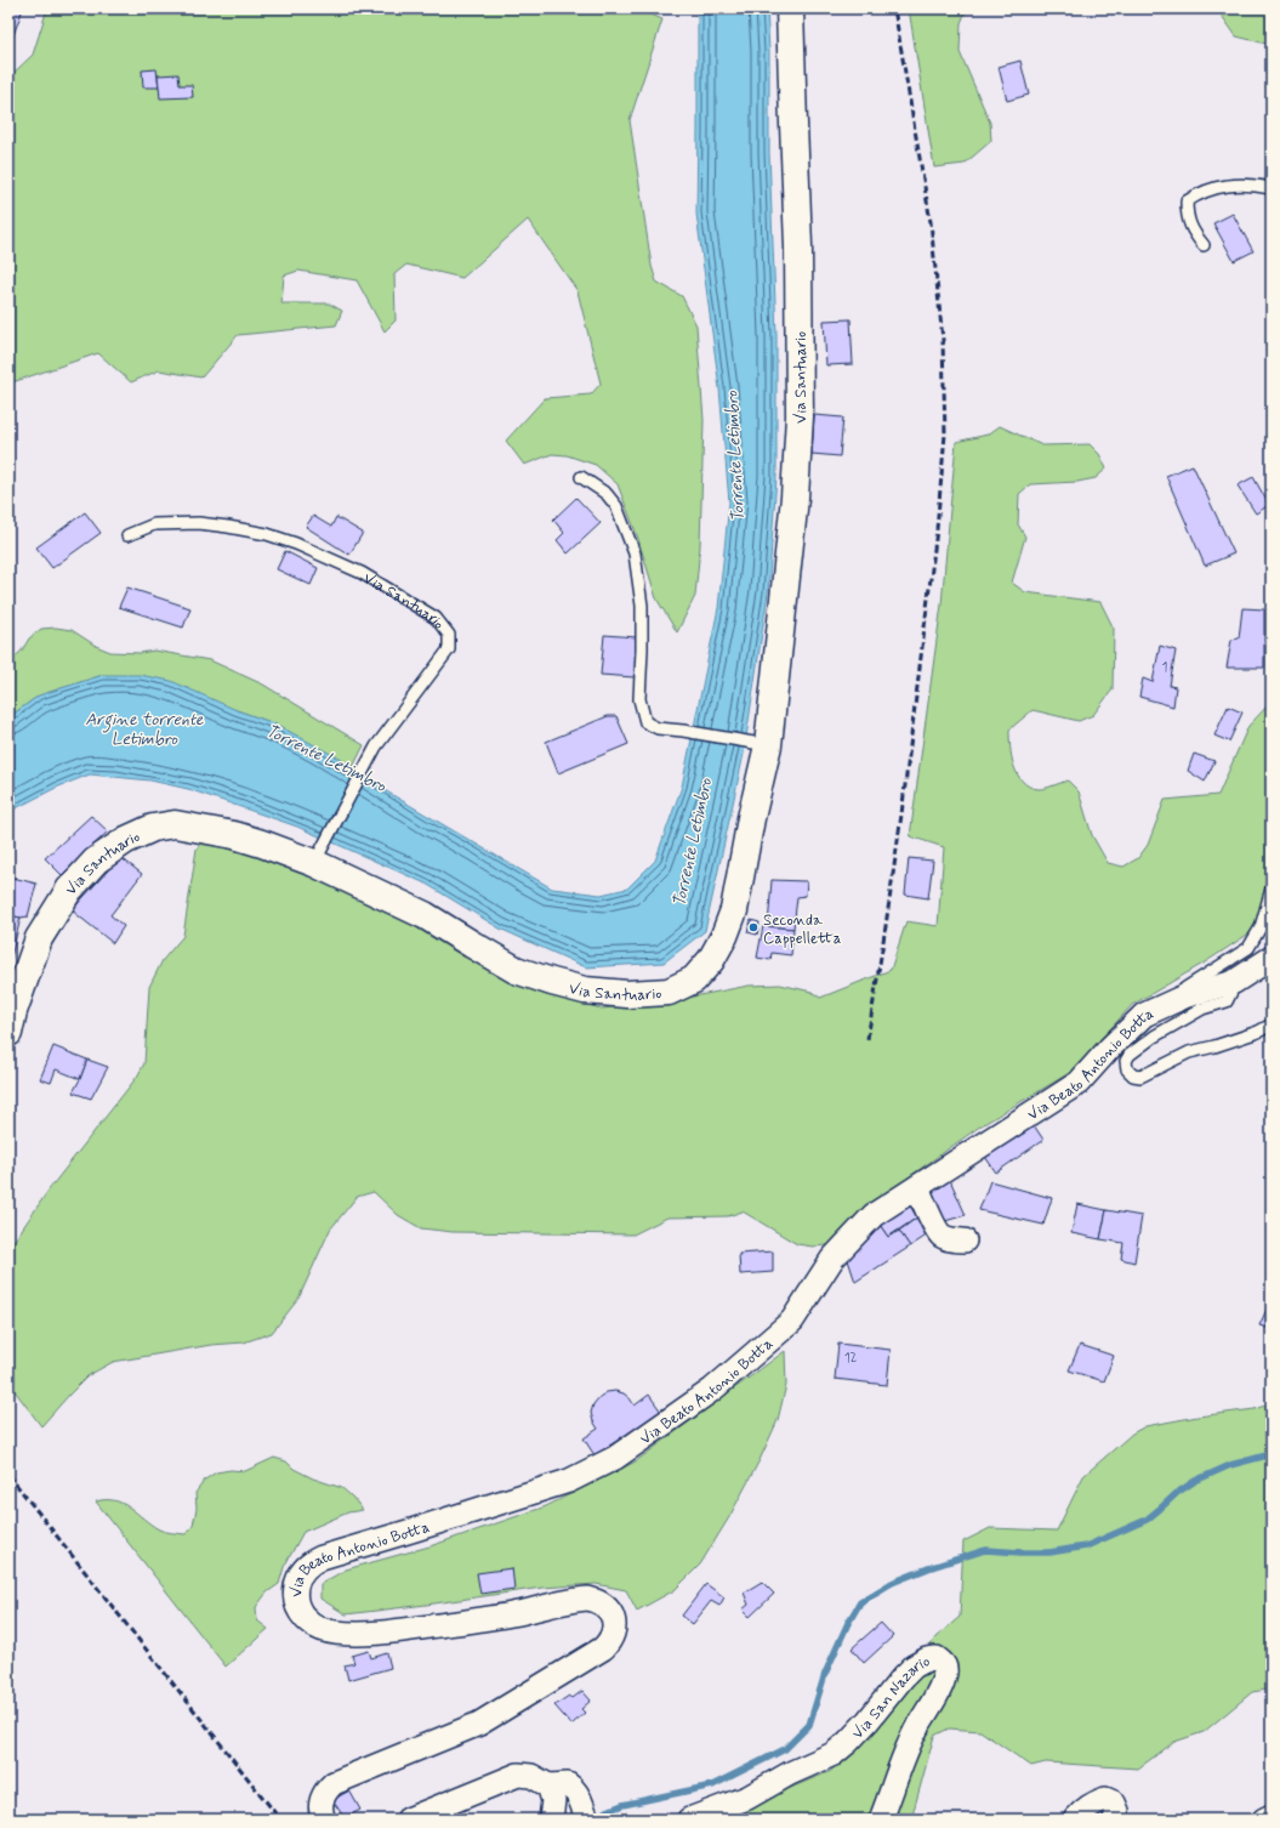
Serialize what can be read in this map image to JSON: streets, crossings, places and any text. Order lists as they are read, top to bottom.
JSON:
{
  "streets": {
    "main road": ["Via Santuario"],
    "street": ["Via Beato Antonio Botta", "Via San Nazario"]
  },
  "water": ["Torrente Letimbro", "Argine torrente Letimbro"],
  "places": ["Seconda Cappelletta"],
  "house_numbers": ["1", "12"]
}
